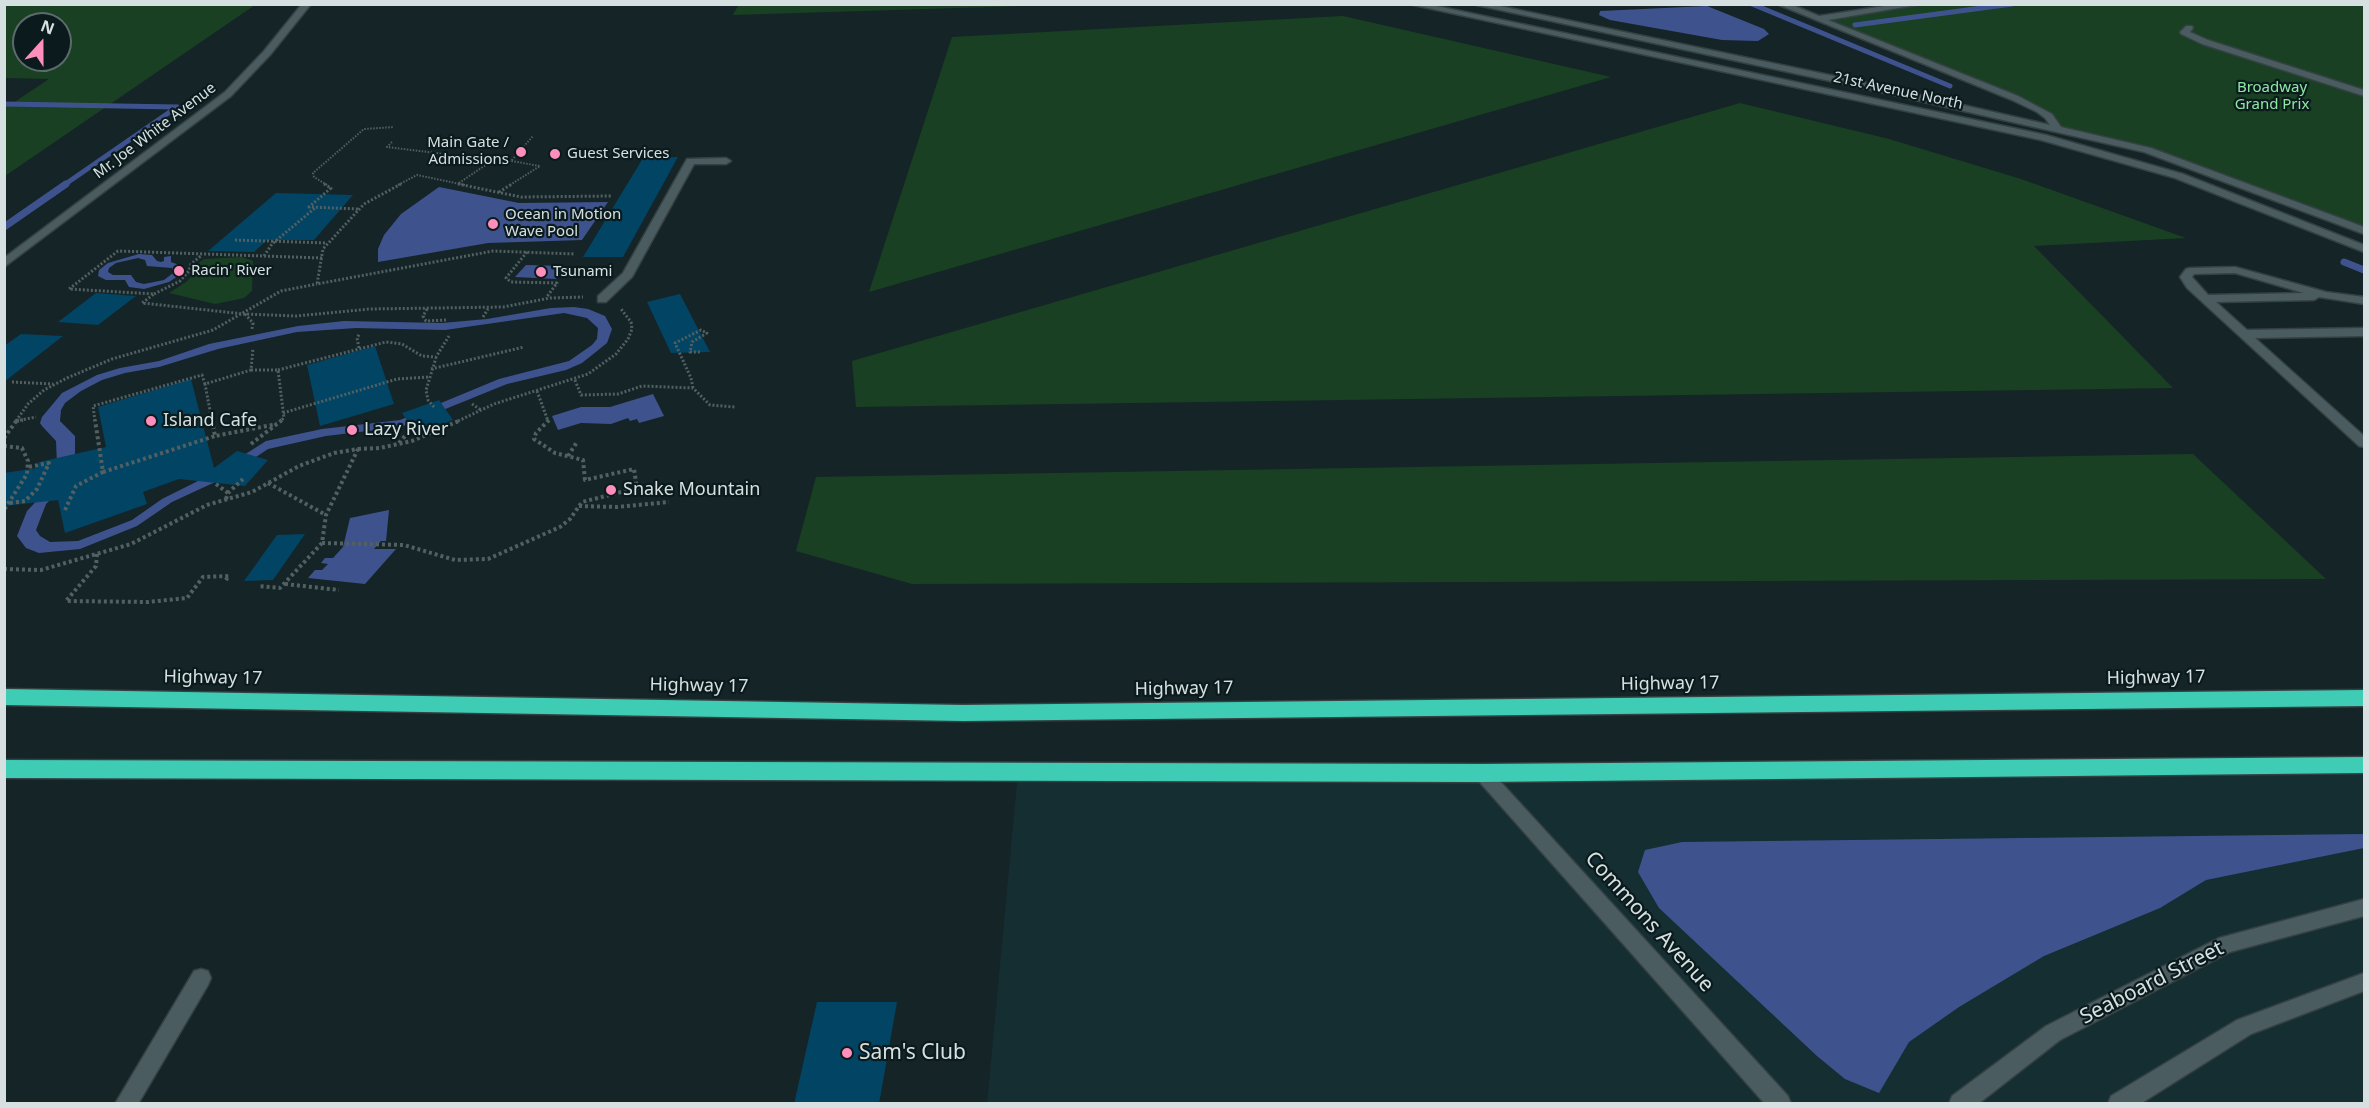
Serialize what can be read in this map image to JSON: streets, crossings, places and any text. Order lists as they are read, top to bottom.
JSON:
{
  "streets": {
    "highway": ["Highway 17"],
    "street": [
      "21st Avenue North",
      "Mr. Joe White Avenue",
      "Commons Avenue",
      "Seaboard Street"
    ]
  },
  "parks": ["Broadway Grand Prix"],
  "places": [
    "Main Gate / Admissions",
    "Guest Services",
    "Ocean in Motion Wave Pool",
    "Racin' River",
    "Tsunami",
    "Island Cafe",
    "Lazy River",
    "Snake Mountain",
    "Sam's Club"
  ],
  "north": "top"
}
